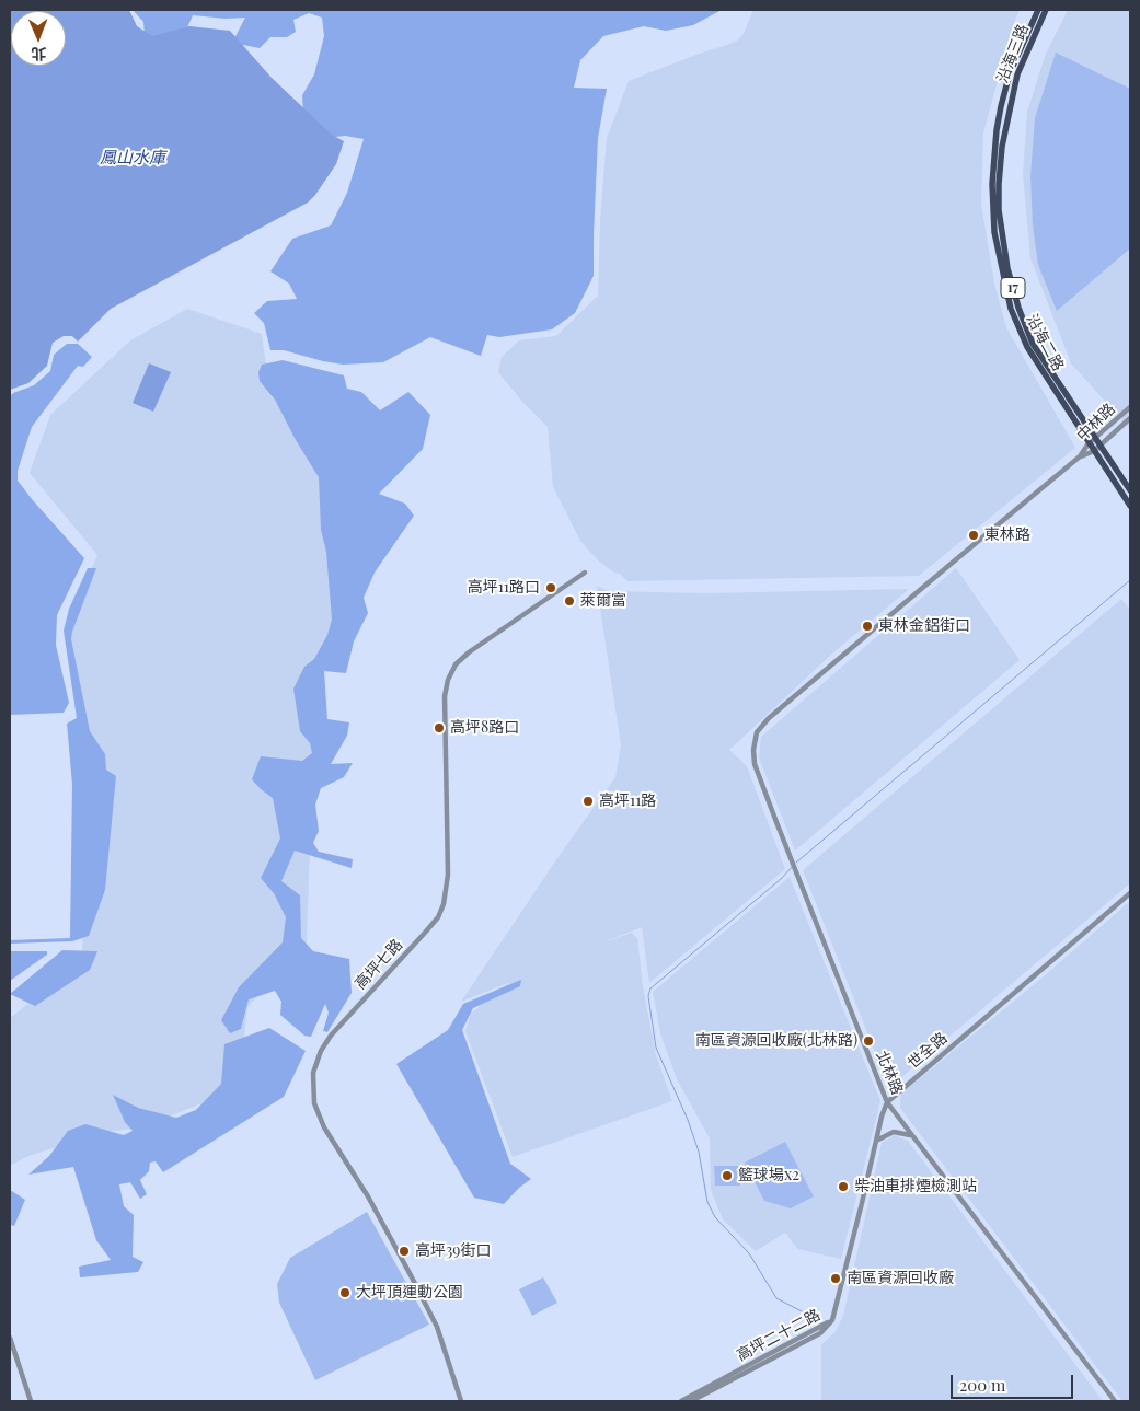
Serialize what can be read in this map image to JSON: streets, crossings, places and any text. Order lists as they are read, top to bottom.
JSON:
{
  "streets": {
    "main road": ["沿海三路", "17", "沿海二路"],
    "street": [
      "中林路",
      "高坪七路",
      "世全路",
      "北林路",
      "高坪二十二路"
    ]
  },
  "crossings": [
    ["沿海三路", "沿海二路"],
    ["沿海二路", "中林路"],
    ["中林路", "北林路"],
    ["世全路", "北林路"]
  ],
  "water": ["鳳山水庫"],
  "places": [
    "東林路",
    "高坪11路口",
    "萊爾富",
    "東林金鋁街口",
    "高坪8路口",
    "高坪11路",
    "南區資源回收廠(北林路)",
    "籃球場x2",
    "柴油車排煙檢測站",
    "高坪39街口",
    "南區資源回收廠",
    "大坪頂運動公園"
  ],
  "scale_bar": "200 m",
  "north": "bottom"
}
